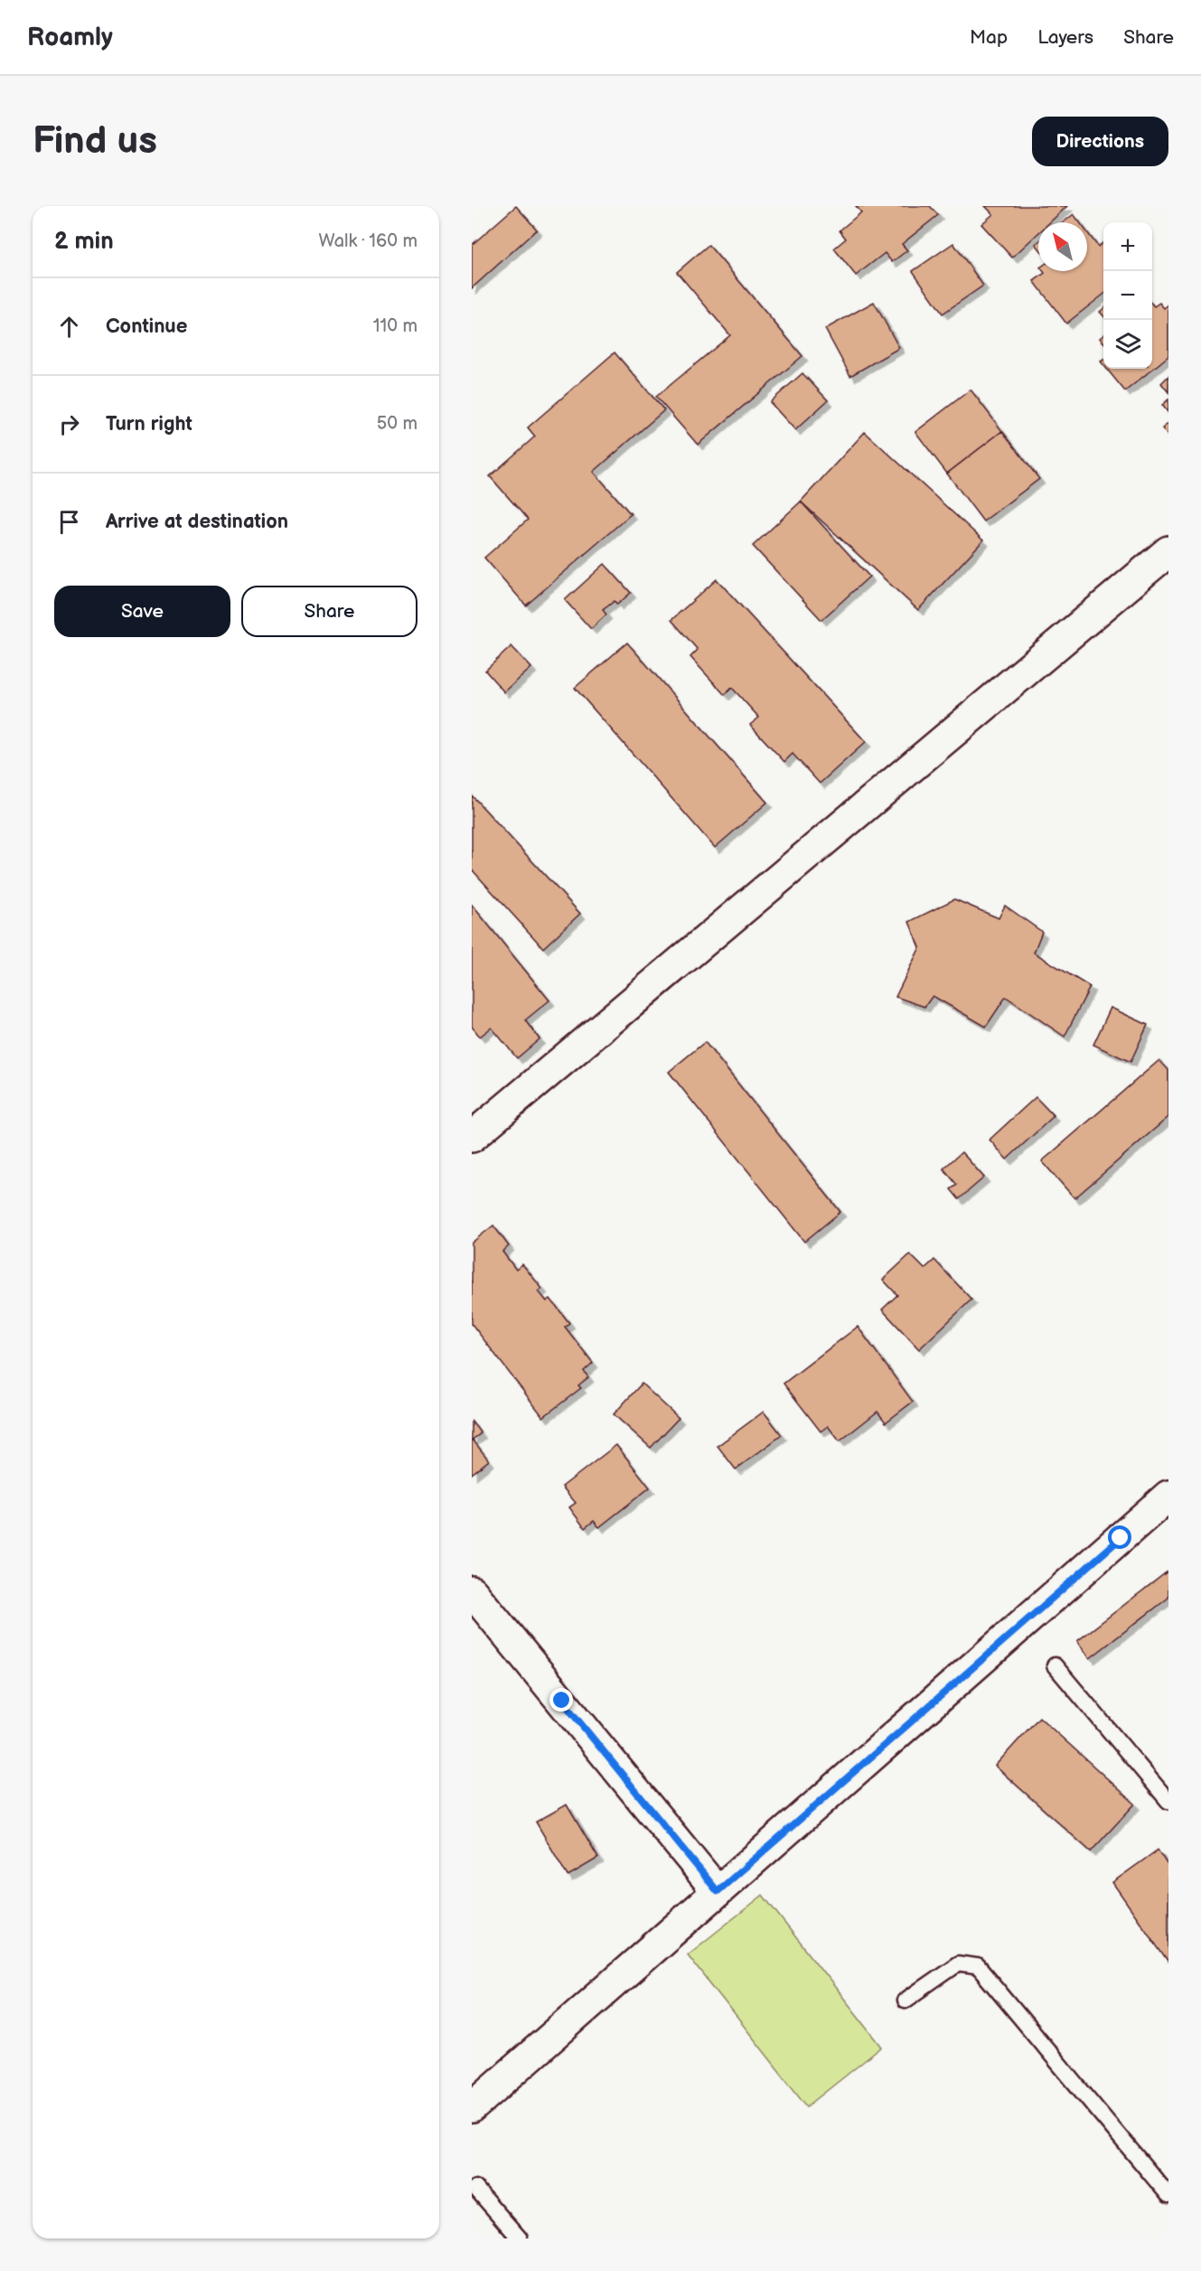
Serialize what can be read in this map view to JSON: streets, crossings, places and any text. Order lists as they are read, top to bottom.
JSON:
{
  "north": "top left",
  "page": {
    "header": "Roamly",
    "nav": ["Map", "Layers", "Share"],
    "buttons": [
      "Directions",
      ["Save", "Share"]
    ],
    "title": "Find us",
    "heading": ["2 min", "Walk · 160 m"],
    "map_buttons": ["+", "−"],
    "list": [
      ["Continue", "110 m"],
      ["Turn right", "50 m"],
      "Arrive at destination"
    ]
  }
}
